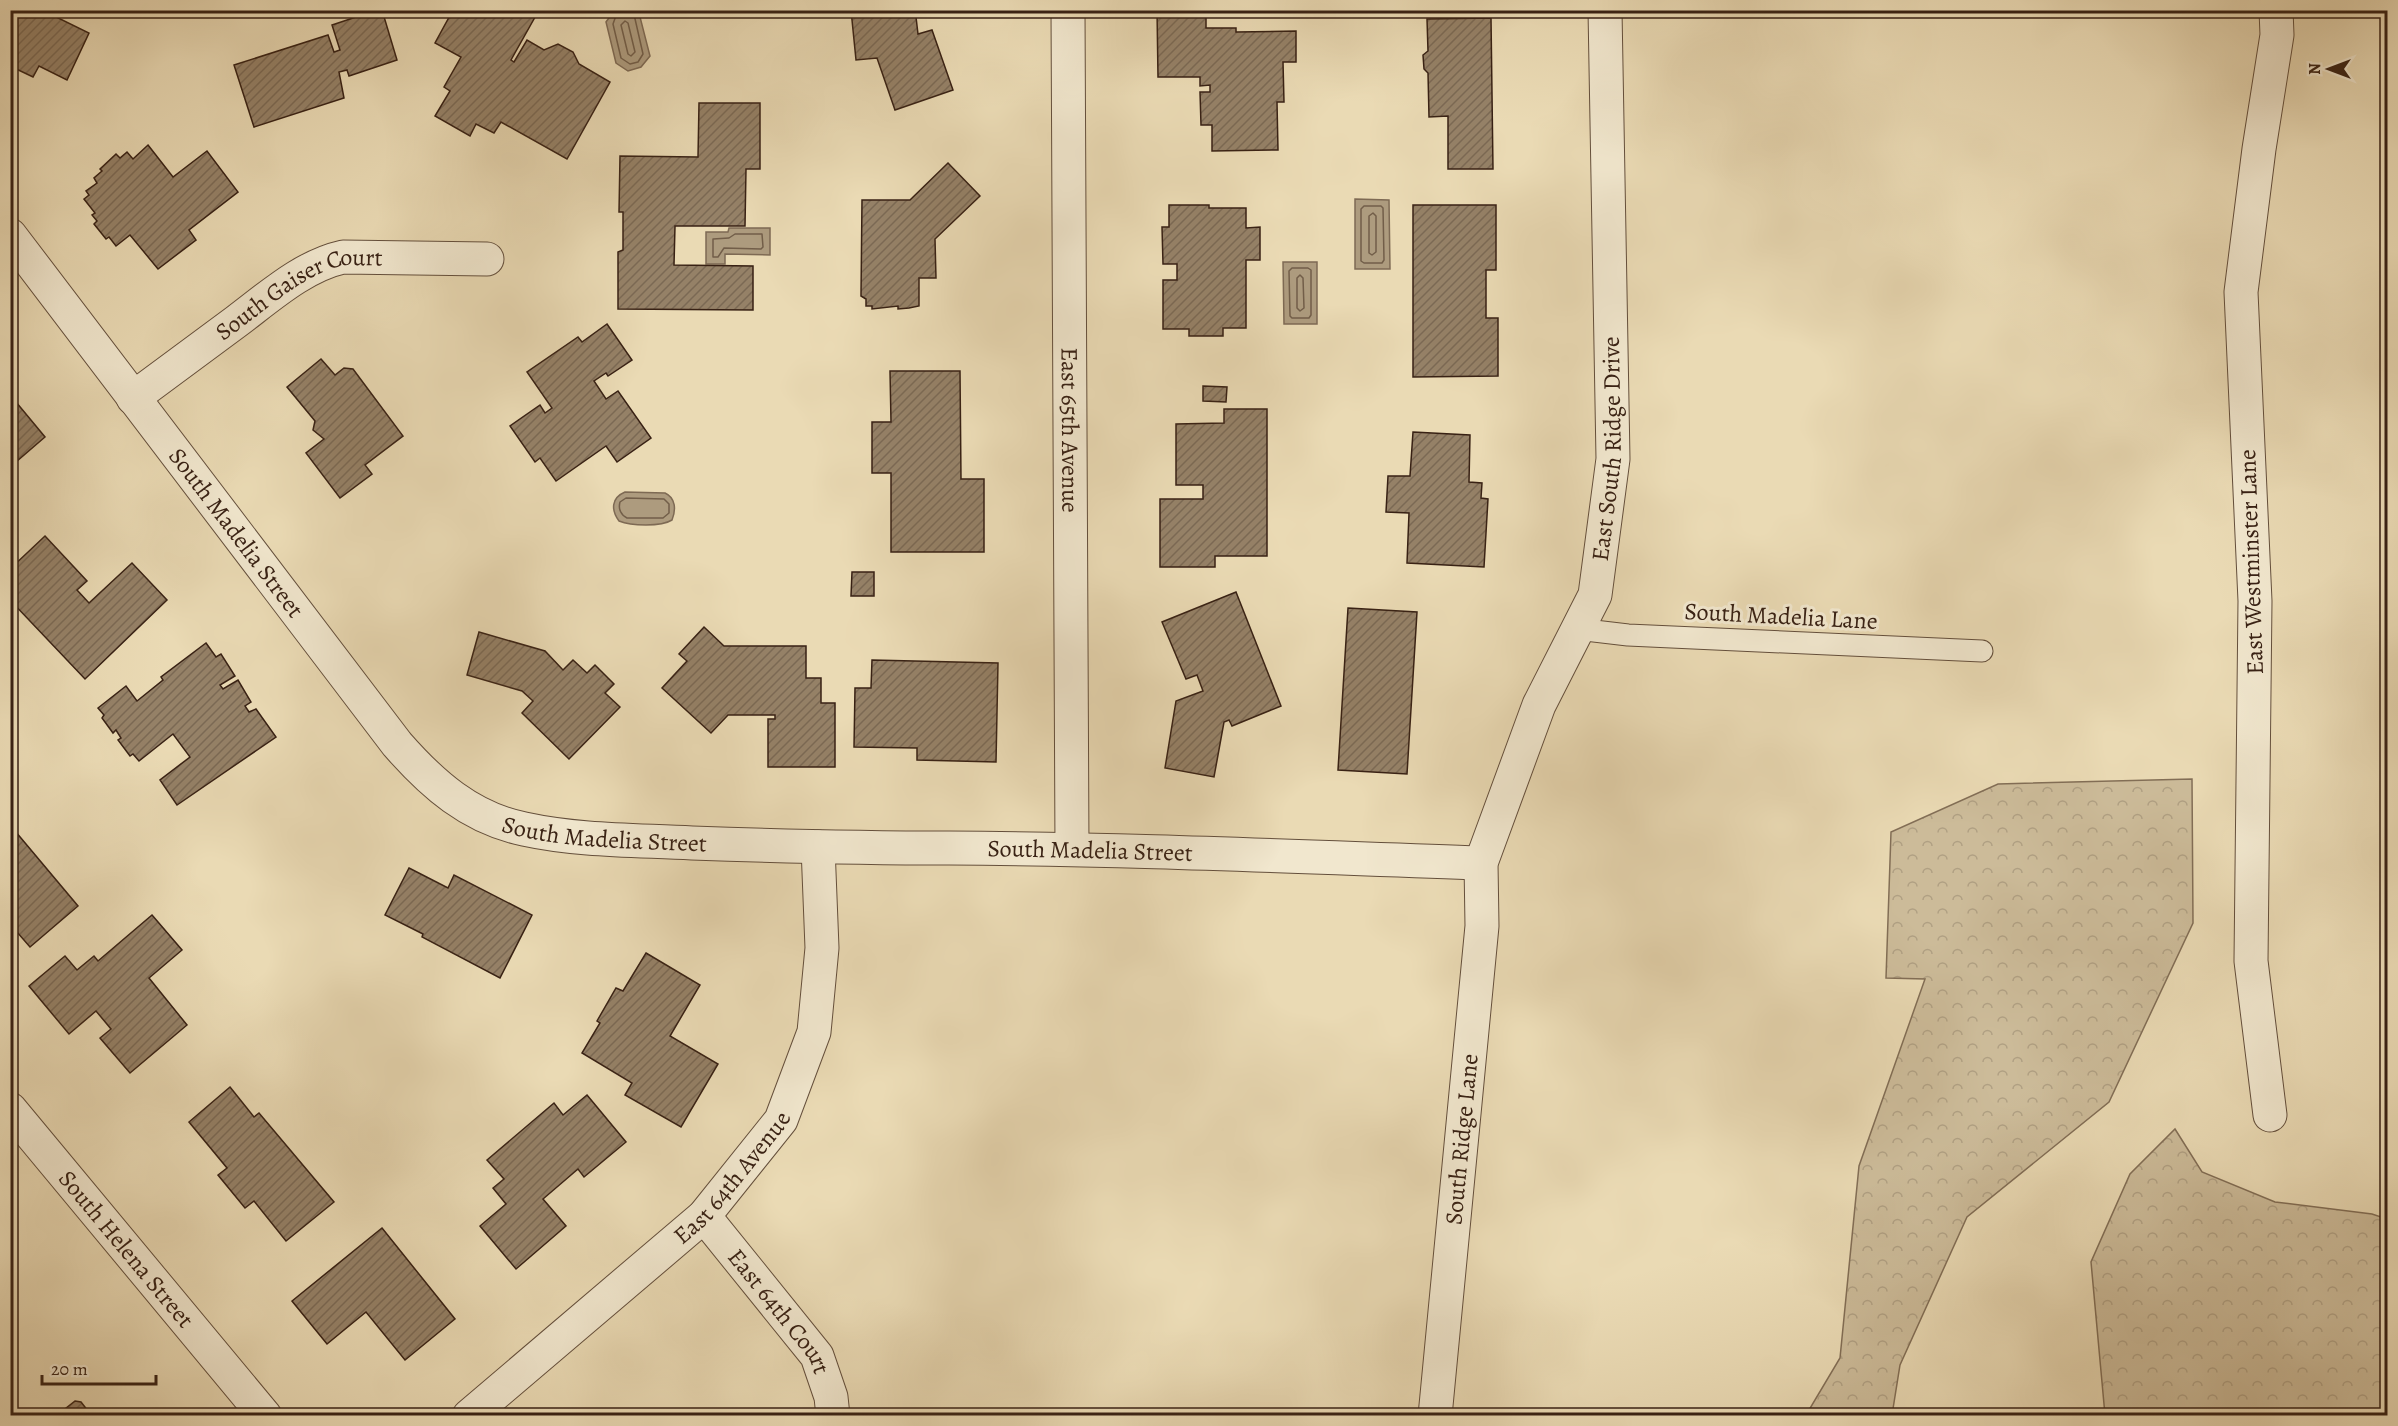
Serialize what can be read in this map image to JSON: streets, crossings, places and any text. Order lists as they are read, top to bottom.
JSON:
{
  "streets": {
    "street": [
      "South Gaiser Court",
      "East 65th Avenue",
      "East South Ridge Drive",
      "South Madelia Street",
      "East Westminster Lane",
      "South Ridge Lane",
      "East 64th Avenue",
      "South Helena Street",
      "East 64th Court"
    ],
    "lane": ["South Madelia Lane"]
  },
  "crossings": [
    ["South Gaiser Court", "South Madelia Street"],
    ["East 65th Avenue", "South Madelia Street"],
    ["East South Ridge Drive", "South Madelia Street"],
    ["East South Ridge Drive", "South Madelia Lane"],
    ["East South Ridge Drive", "South Ridge Lane"],
    ["South Madelia Street", "South Ridge Lane"],
    ["South Madelia Street", "East 64th Avenue"],
    ["East 64th Avenue", "East 64th Court"]
  ],
  "scale_bar": "20 m",
  "north": "left"
}
